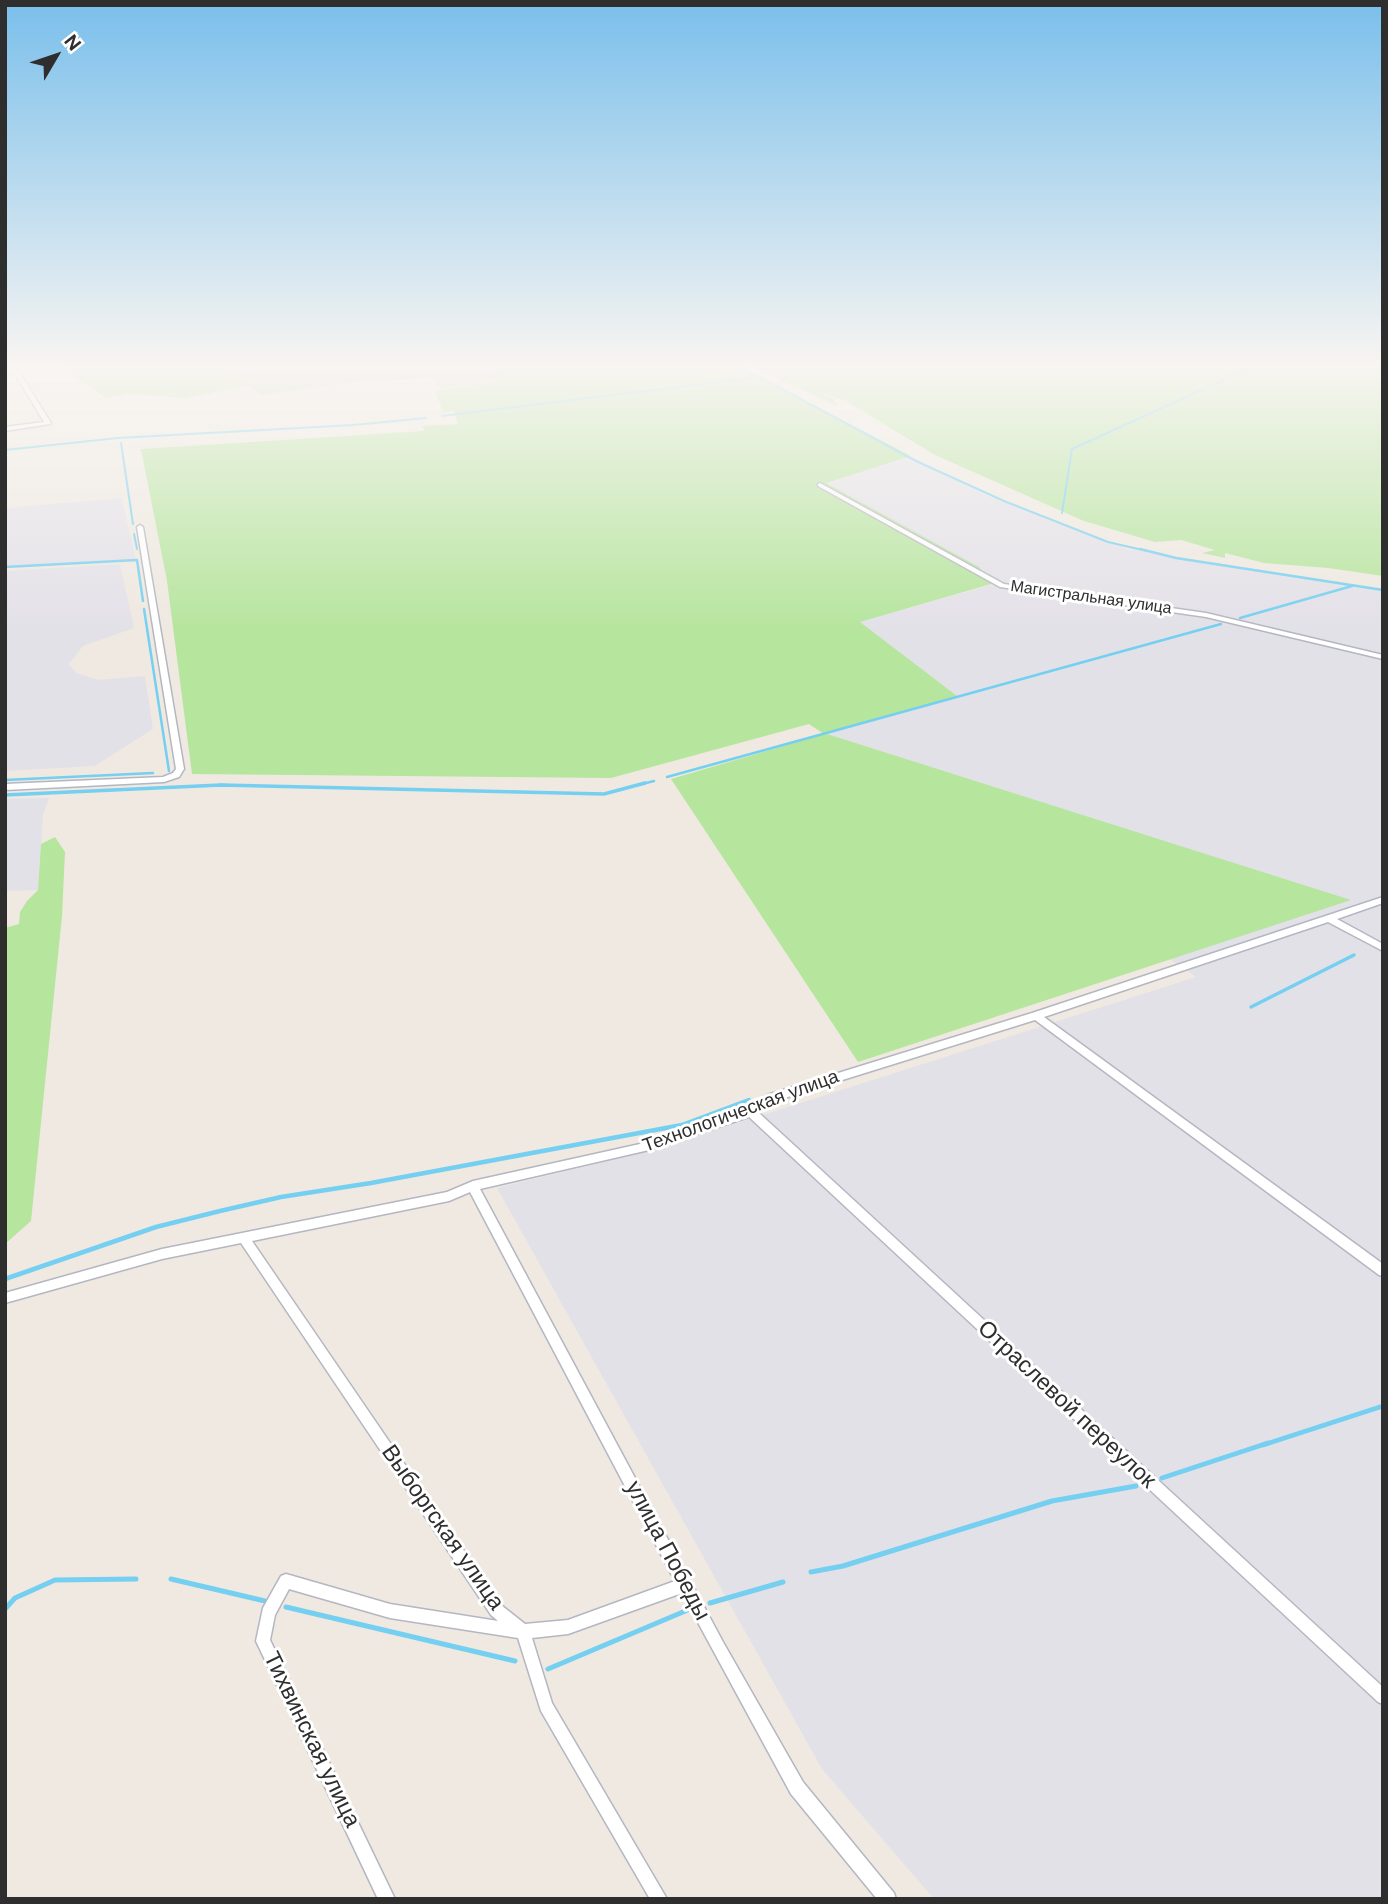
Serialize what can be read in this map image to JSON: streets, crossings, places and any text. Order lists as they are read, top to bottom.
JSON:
{
  "streets": {
    "street": [
      "Магистральная улица",
      "Технологическая улица",
      "Отраслевой переулок",
      "Выборгская улица",
      "улица Победы",
      "Тихвинская улица"
    ]
  },
  "crossings": [
    ["Технологическая улица", "Отраслевой переулок"],
    ["Технологическая улица", "Выборгская улица"],
    ["Технологическая улица", "улица Победы"],
    ["Выборгская улица", "Тихвинская улица"]
  ],
  "north": "top right"
}
